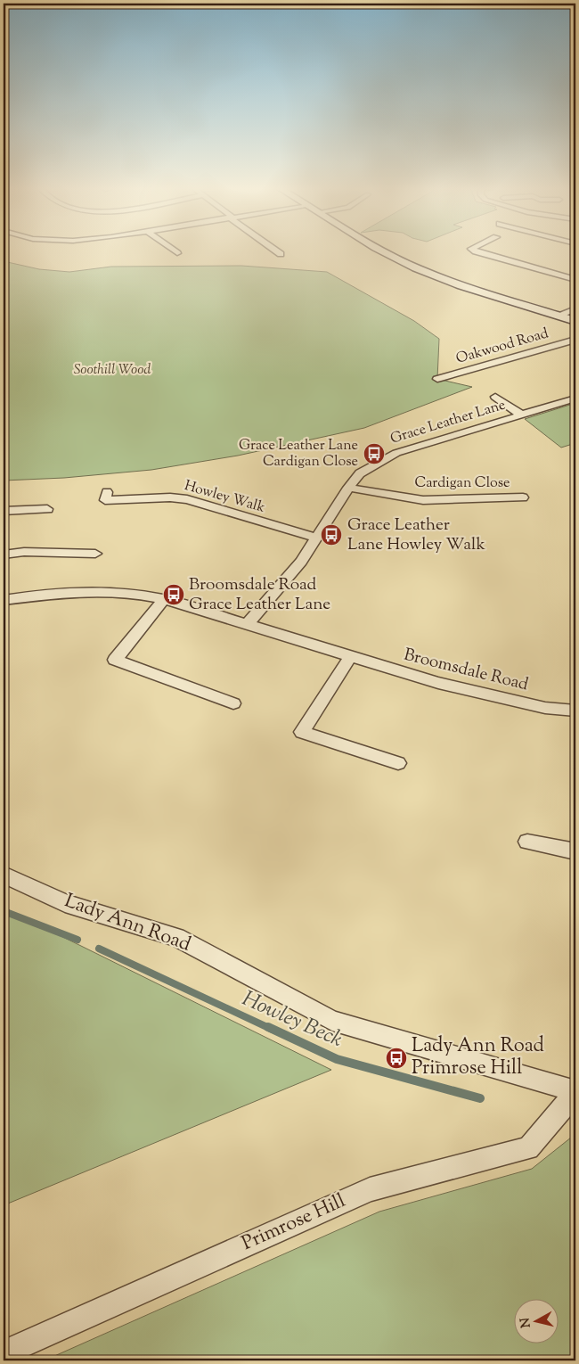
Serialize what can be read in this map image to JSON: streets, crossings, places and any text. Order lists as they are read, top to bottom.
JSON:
{
  "streets": {
    "street": [
      "Oakwood Road",
      "Grace Leather Lane",
      "Cardigan Close",
      "Howley Walk",
      "Broomsdale Road",
      "Lady Ann Road",
      "Primrose Hill"
    ]
  },
  "crossings": [
    ["Grace Leather Lane", "Cardigan Close"],
    ["Grace Leather Lane", "Howley Walk"],
    ["Grace Leather Lane", "Broomsdale Road"],
    ["Lady Ann Road", "Primrose Hill"]
  ],
  "water": ["Howley Beck"],
  "parks": ["Soothill Wood"],
  "places": {
    "bus stop": [
      "Grace Leather Lane Cardigan Close",
      "Grace Leather Lane Howley Walk",
      "Broomsdale Road Grace Leather Lane",
      "Lady Ann Road Primrose Hill"
    ]
  },
  "north": "left"
}
